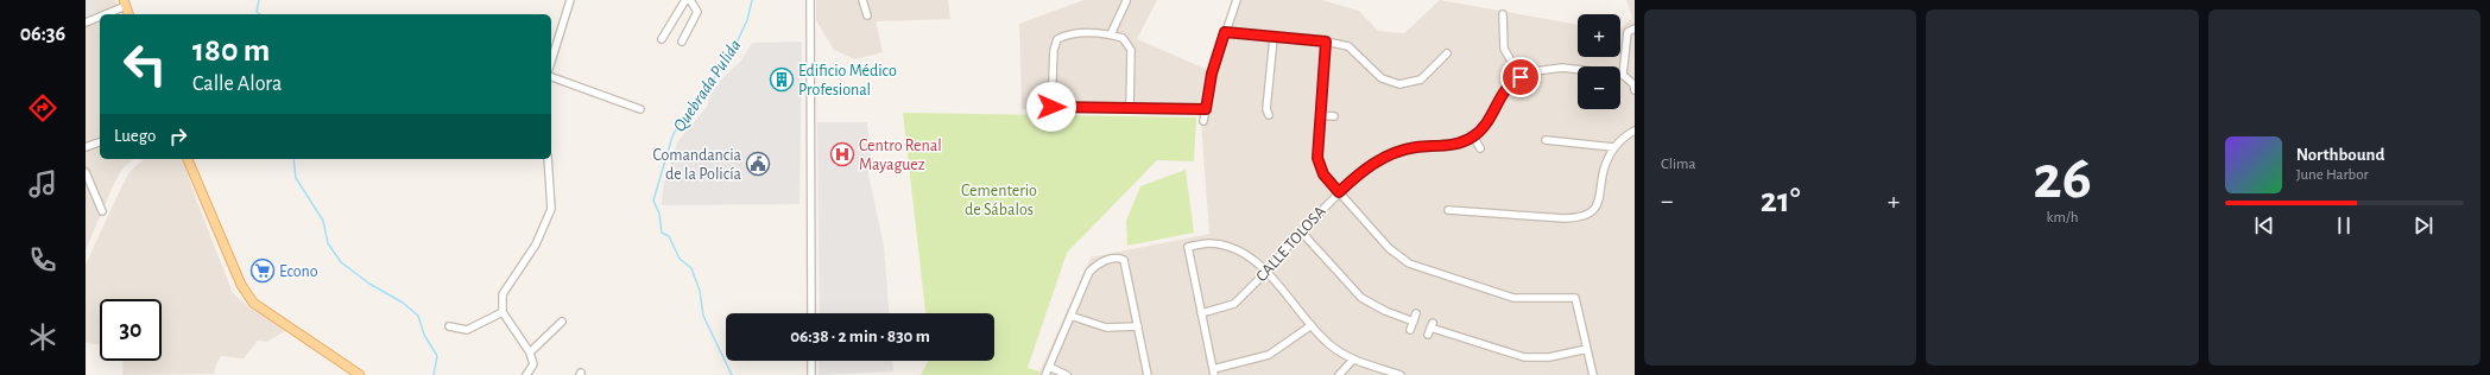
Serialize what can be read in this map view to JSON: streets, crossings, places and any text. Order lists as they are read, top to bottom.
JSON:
{
  "streets": {
    "street": ["CALLE TOLOSA"]
  },
  "water": ["Quebrada Pulida"],
  "parks": ["Cementerio de Sábalos"],
  "places": {
    "building": ["Edificio Médico Profesional"],
    "hospital": ["Centro Renal Mayaguez"],
    "public building": ["Comandancia de la Policía"],
    "supermarket": ["Econo"]
  },
  "page": {
    "tabs": "06:36",
    "tile": [
      "Clima",
      ["26", "km/h"]
    ],
    "map_buttons": ["+", "−"],
    "turn": ["180 m", "Calle Alora"],
    "then": "Luego",
    "song": ["Northbound", "June Harbor"],
    "heat": ["−", "21°", "+"],
    "limit": "30",
    "trip": "06:38 · 2 min · 830 m"
  }
}
